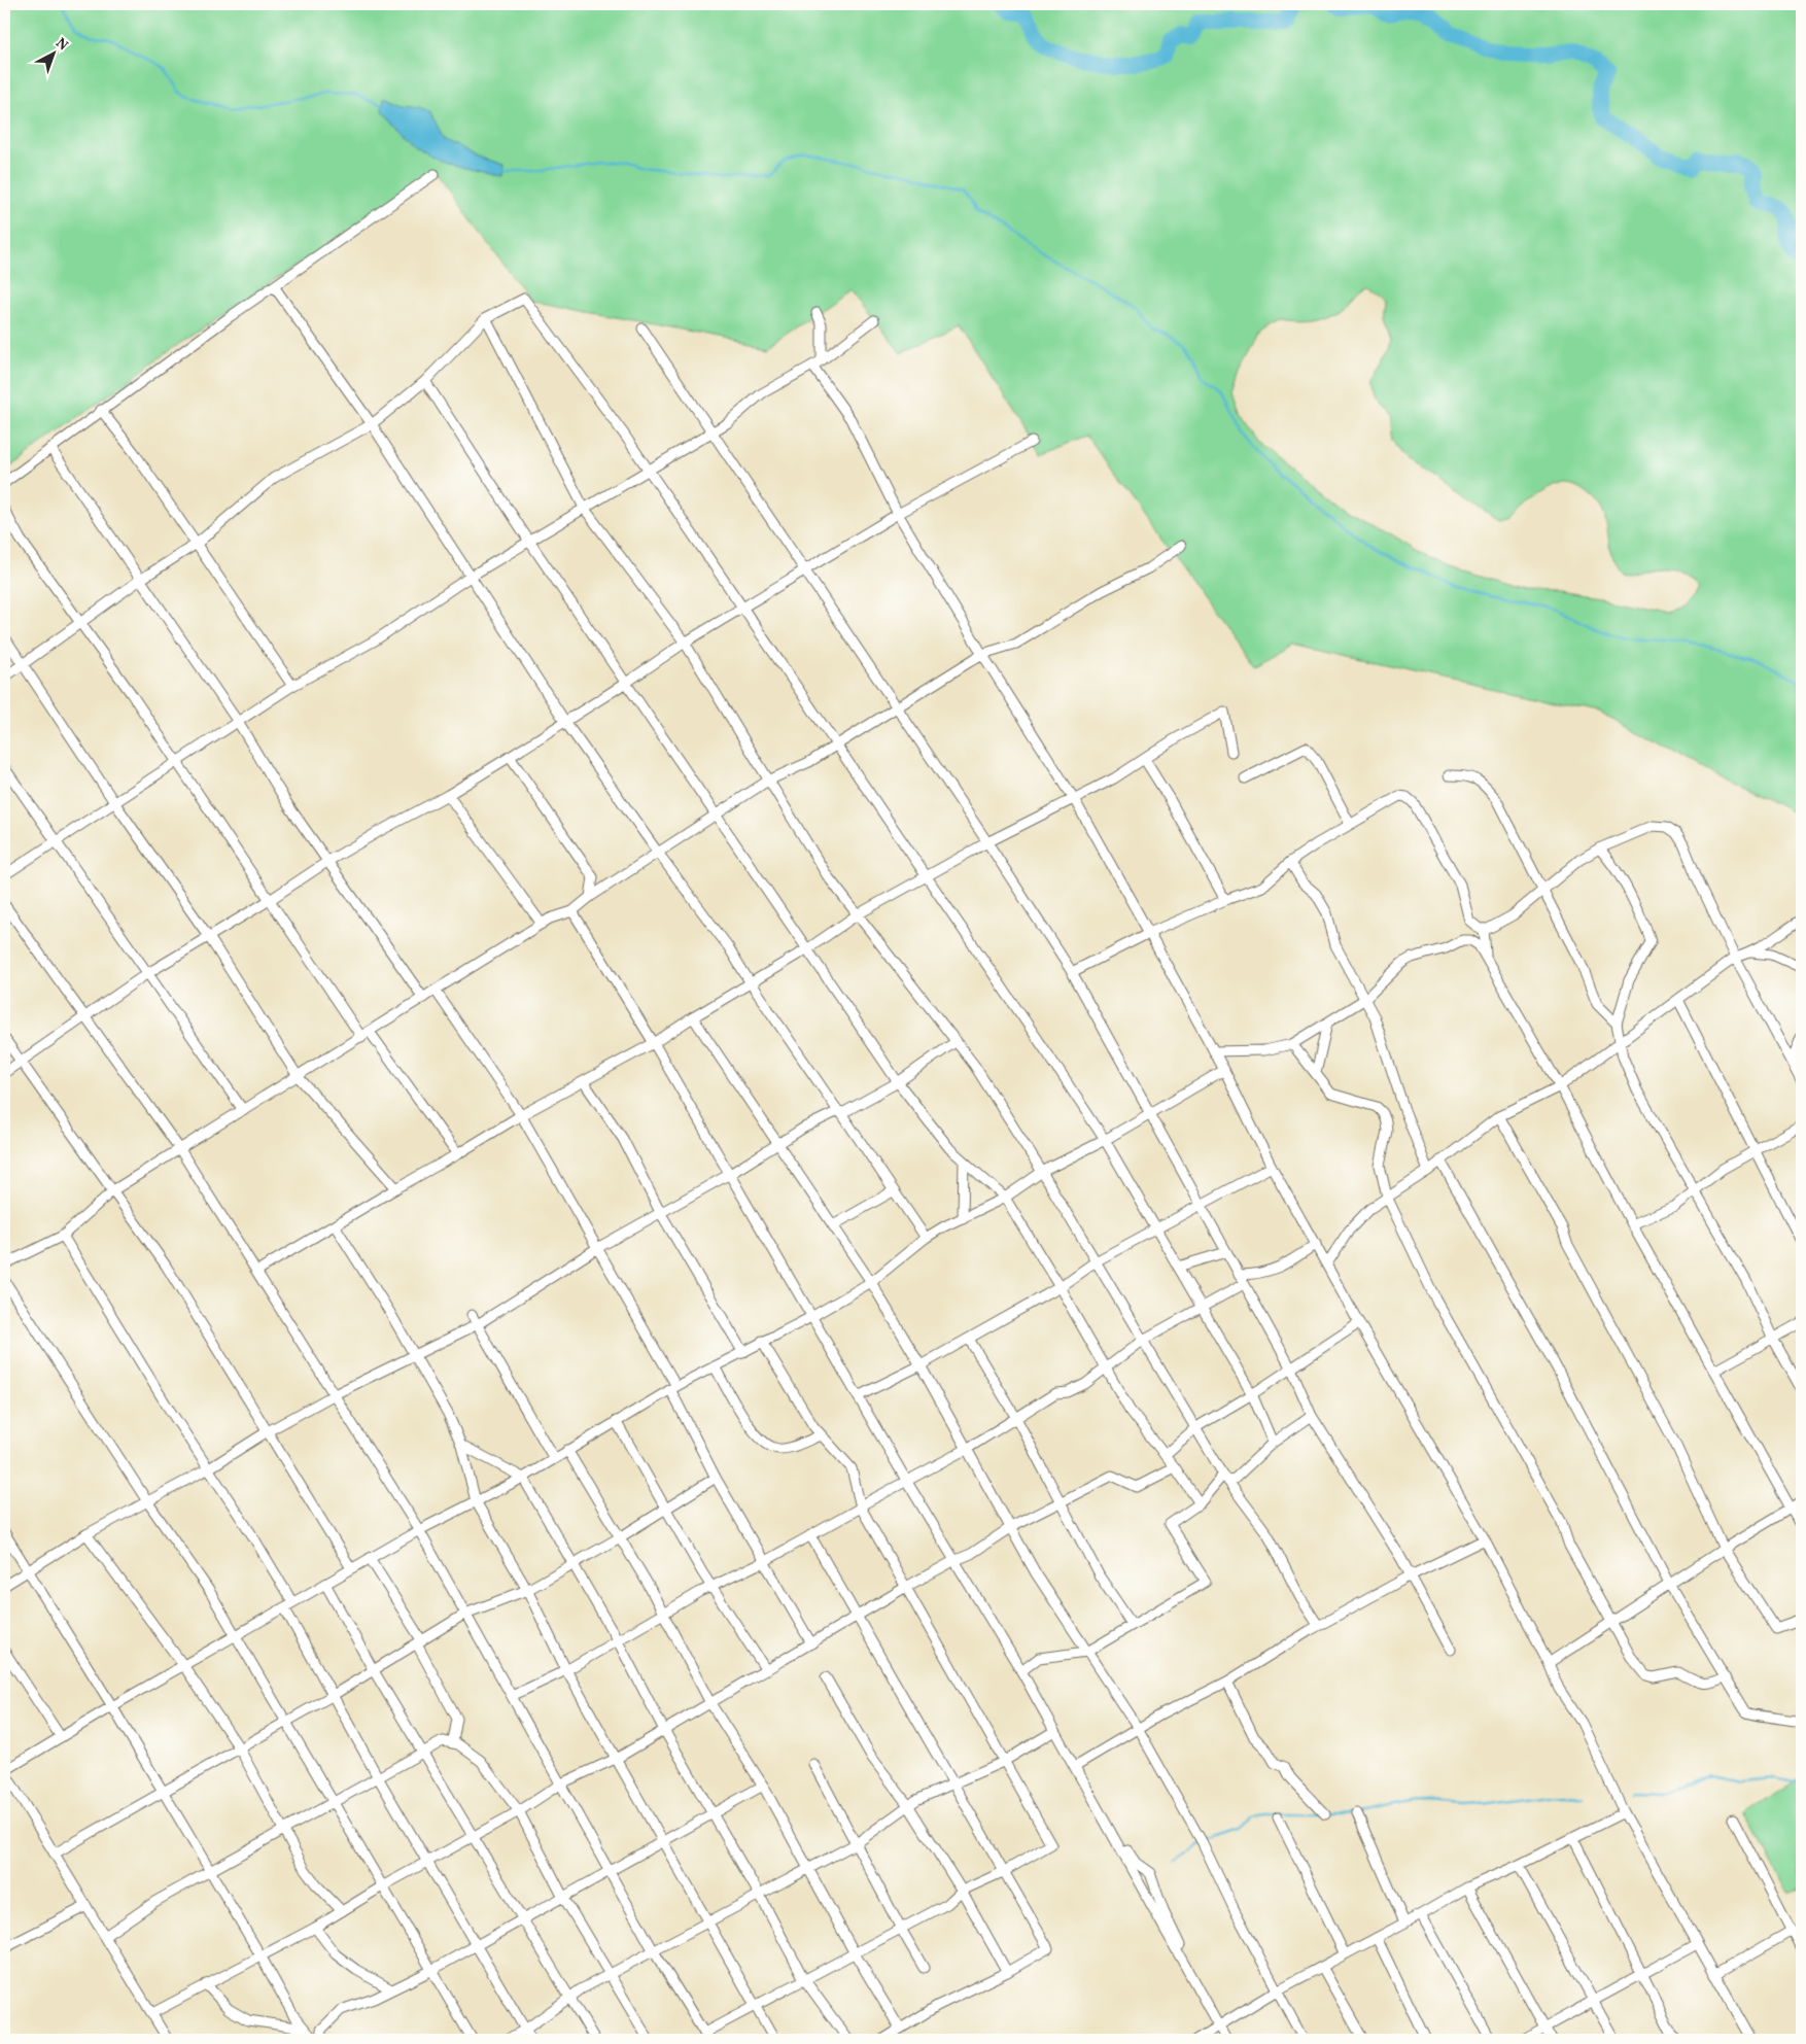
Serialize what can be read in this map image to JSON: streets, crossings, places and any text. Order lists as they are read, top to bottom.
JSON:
{
  "north": "top right"
}
